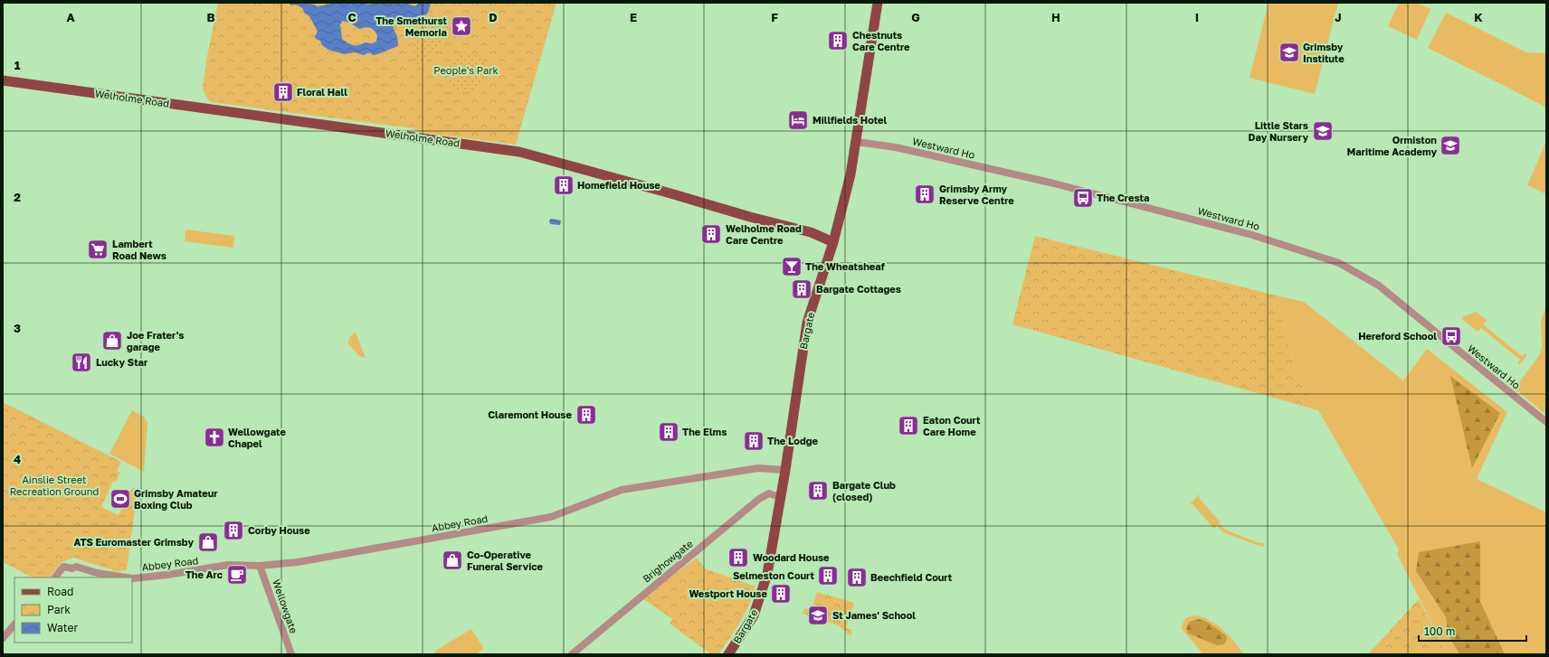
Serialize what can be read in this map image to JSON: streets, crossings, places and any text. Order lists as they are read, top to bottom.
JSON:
{
  "streets": {
    "main road": ["Welholme Road", "Bargate"],
    "street": [
      "Westward Ho",
      "Abbey Road",
      "Brighowgate",
      "Wellowgate"
    ]
  },
  "crossings": [
    ["Welholme Road", "Bargate"],
    ["Westward Ho", "Bargate"],
    ["Bargate", "Abbey Road"],
    ["Bargate", "Brighowgate"],
    ["Abbey Road", "Wellowgate"]
  ],
  "parks": ["People's Park", "Ainslie Street Recreation Ground"],
  "places": {
    "place": ["The Smethurst Memoria"],
    "building": [
      "Chestnuts Care Centre",
      "Floral Hall",
      "Homefield House",
      "Grimsby Army Reserve Centre",
      "Welholme Road Care Centre",
      "Bargate Cottages",
      "Claremont House",
      "Eaton Court Care Home",
      "The Elms",
      "The Lodge",
      "Bargate Club (closed)",
      "Corby House",
      "Woodard House",
      "Selmeston Court",
      "Beechfield Court",
      "Westport House"
    ],
    "school or university": [
      "Grimsby Institute",
      "Little Stars Day Nursery",
      "Ormiston Maritime Academy",
      "St James' School"
    ],
    "hotel": ["Millfields Hotel"],
    "bus stop": ["The Cresta", "Hereford School"],
    "supermarket": ["Lambert Road News"],
    "bar": ["The Wheatsheaf"],
    "shop": ["Joe Frater's garage", "ATS Euromaster Grimsby", "Co-Operative Funeral Service"],
    "restaurant": ["Lucky Star"],
    "church": ["Wellowgate Chapel"],
    "sports": ["Grimsby Amateur Boxing Club"],
    "cafe": ["The Arc"]
  },
  "legend": ["Road", "Park", "Water"],
  "scale_bar": "100 m",
  "grid": {
    "columns": [
      "A",
      "B",
      "C",
      "D",
      "E",
      "F",
      "G",
      "H",
      "I",
      "J",
      "K"
    ],
    "rows": [
      "1",
      "2",
      "3",
      "4"
    ]
  }
}
